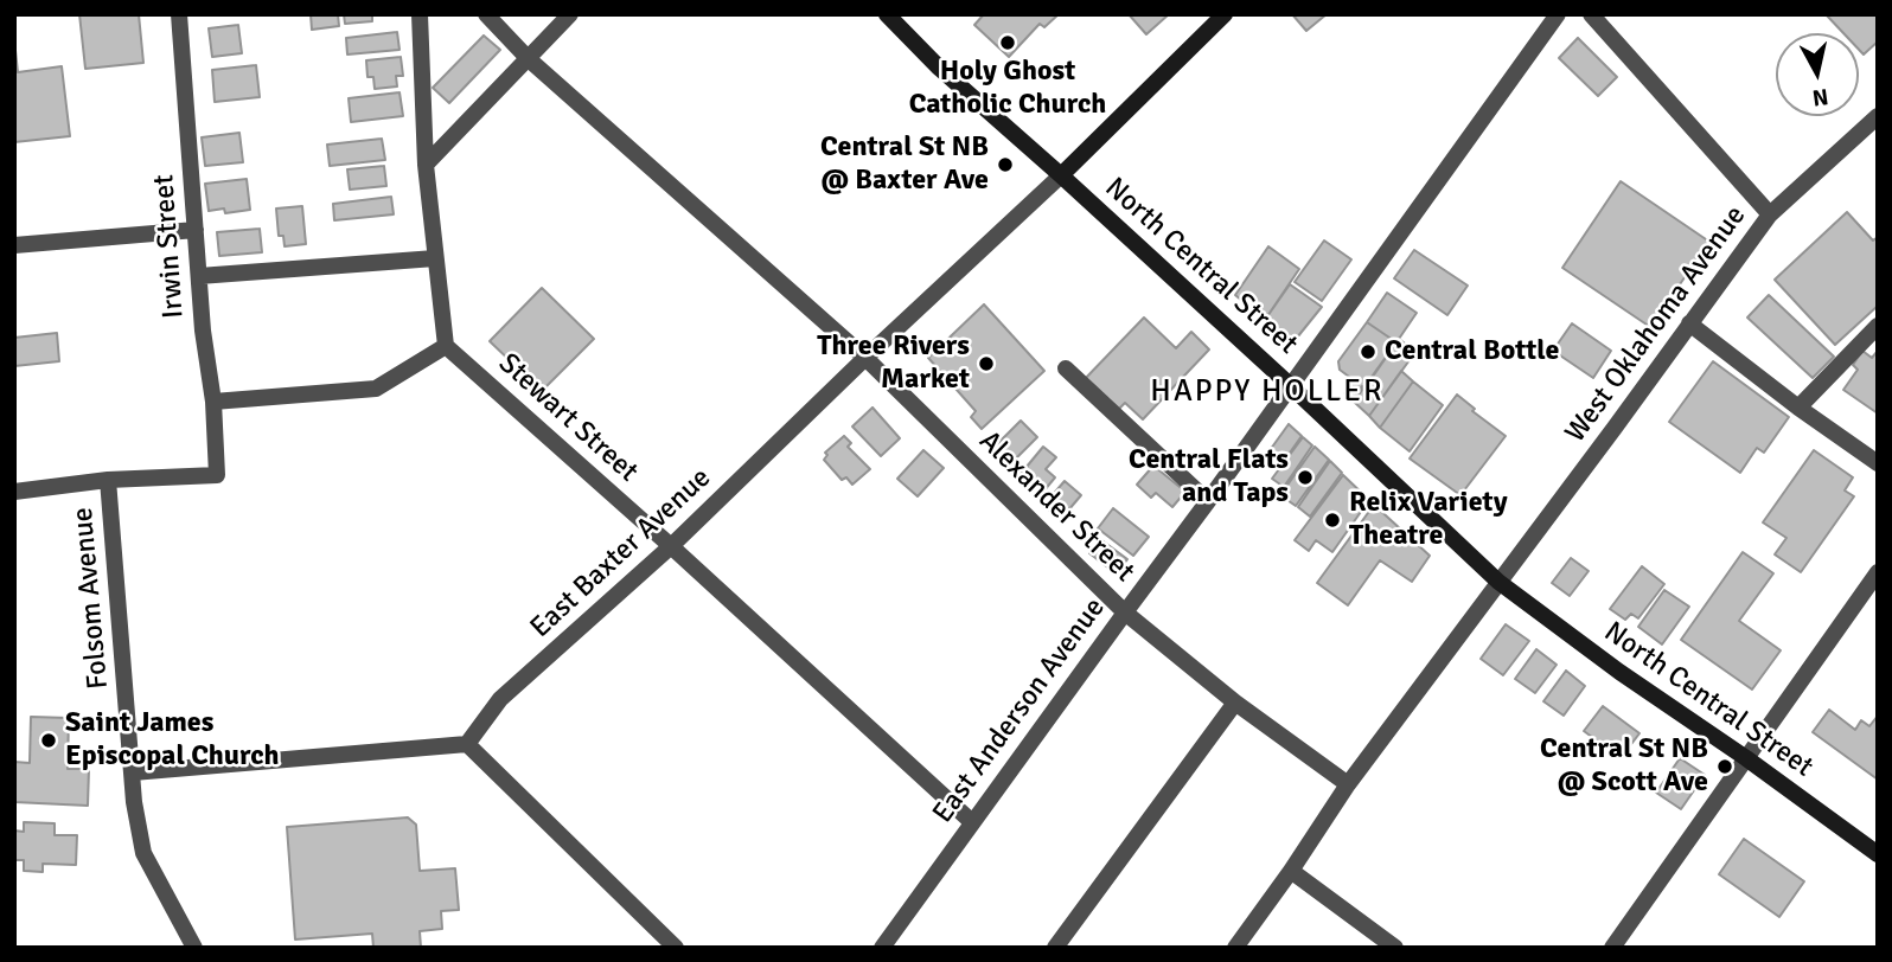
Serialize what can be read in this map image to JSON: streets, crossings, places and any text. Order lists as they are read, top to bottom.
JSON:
{
  "streets": {
    "main road": ["North Central Street"],
    "street": [
      "Irwin Street",
      "West Oklahoma Avenue",
      "Stewart Street",
      "Alexander Street",
      "East Baxter Avenue",
      "Folsom Avenue",
      "East Anderson Avenue"
    ]
  },
  "crossings": [
    ["Irwin Street", "Folsom Avenue"],
    ["North Central Street", "West Oklahoma Avenue"],
    ["North Central Street", "East Baxter Avenue"],
    ["North Central Street", "East Anderson Avenue"],
    ["West Oklahoma Avenue", "Alexander Street"],
    ["Stewart Street", "East Baxter Avenue"],
    ["Stewart Street", "East Anderson Avenue"],
    ["Alexander Street", "East Baxter Avenue"],
    ["Alexander Street", "East Anderson Avenue"]
  ],
  "districts": ["HAPPY HOLLER"],
  "places": [
    "Holy Ghost Catholic Church",
    "Central St NB @ Baxter Ave",
    "Central Bottle",
    "Three Rivers Market",
    "Central Flats and Taps",
    "Relix Variety Theatre",
    "Saint James Episcopal Church",
    "Central St NB @ Scott Ave"
  ],
  "north": "bottom"
}
